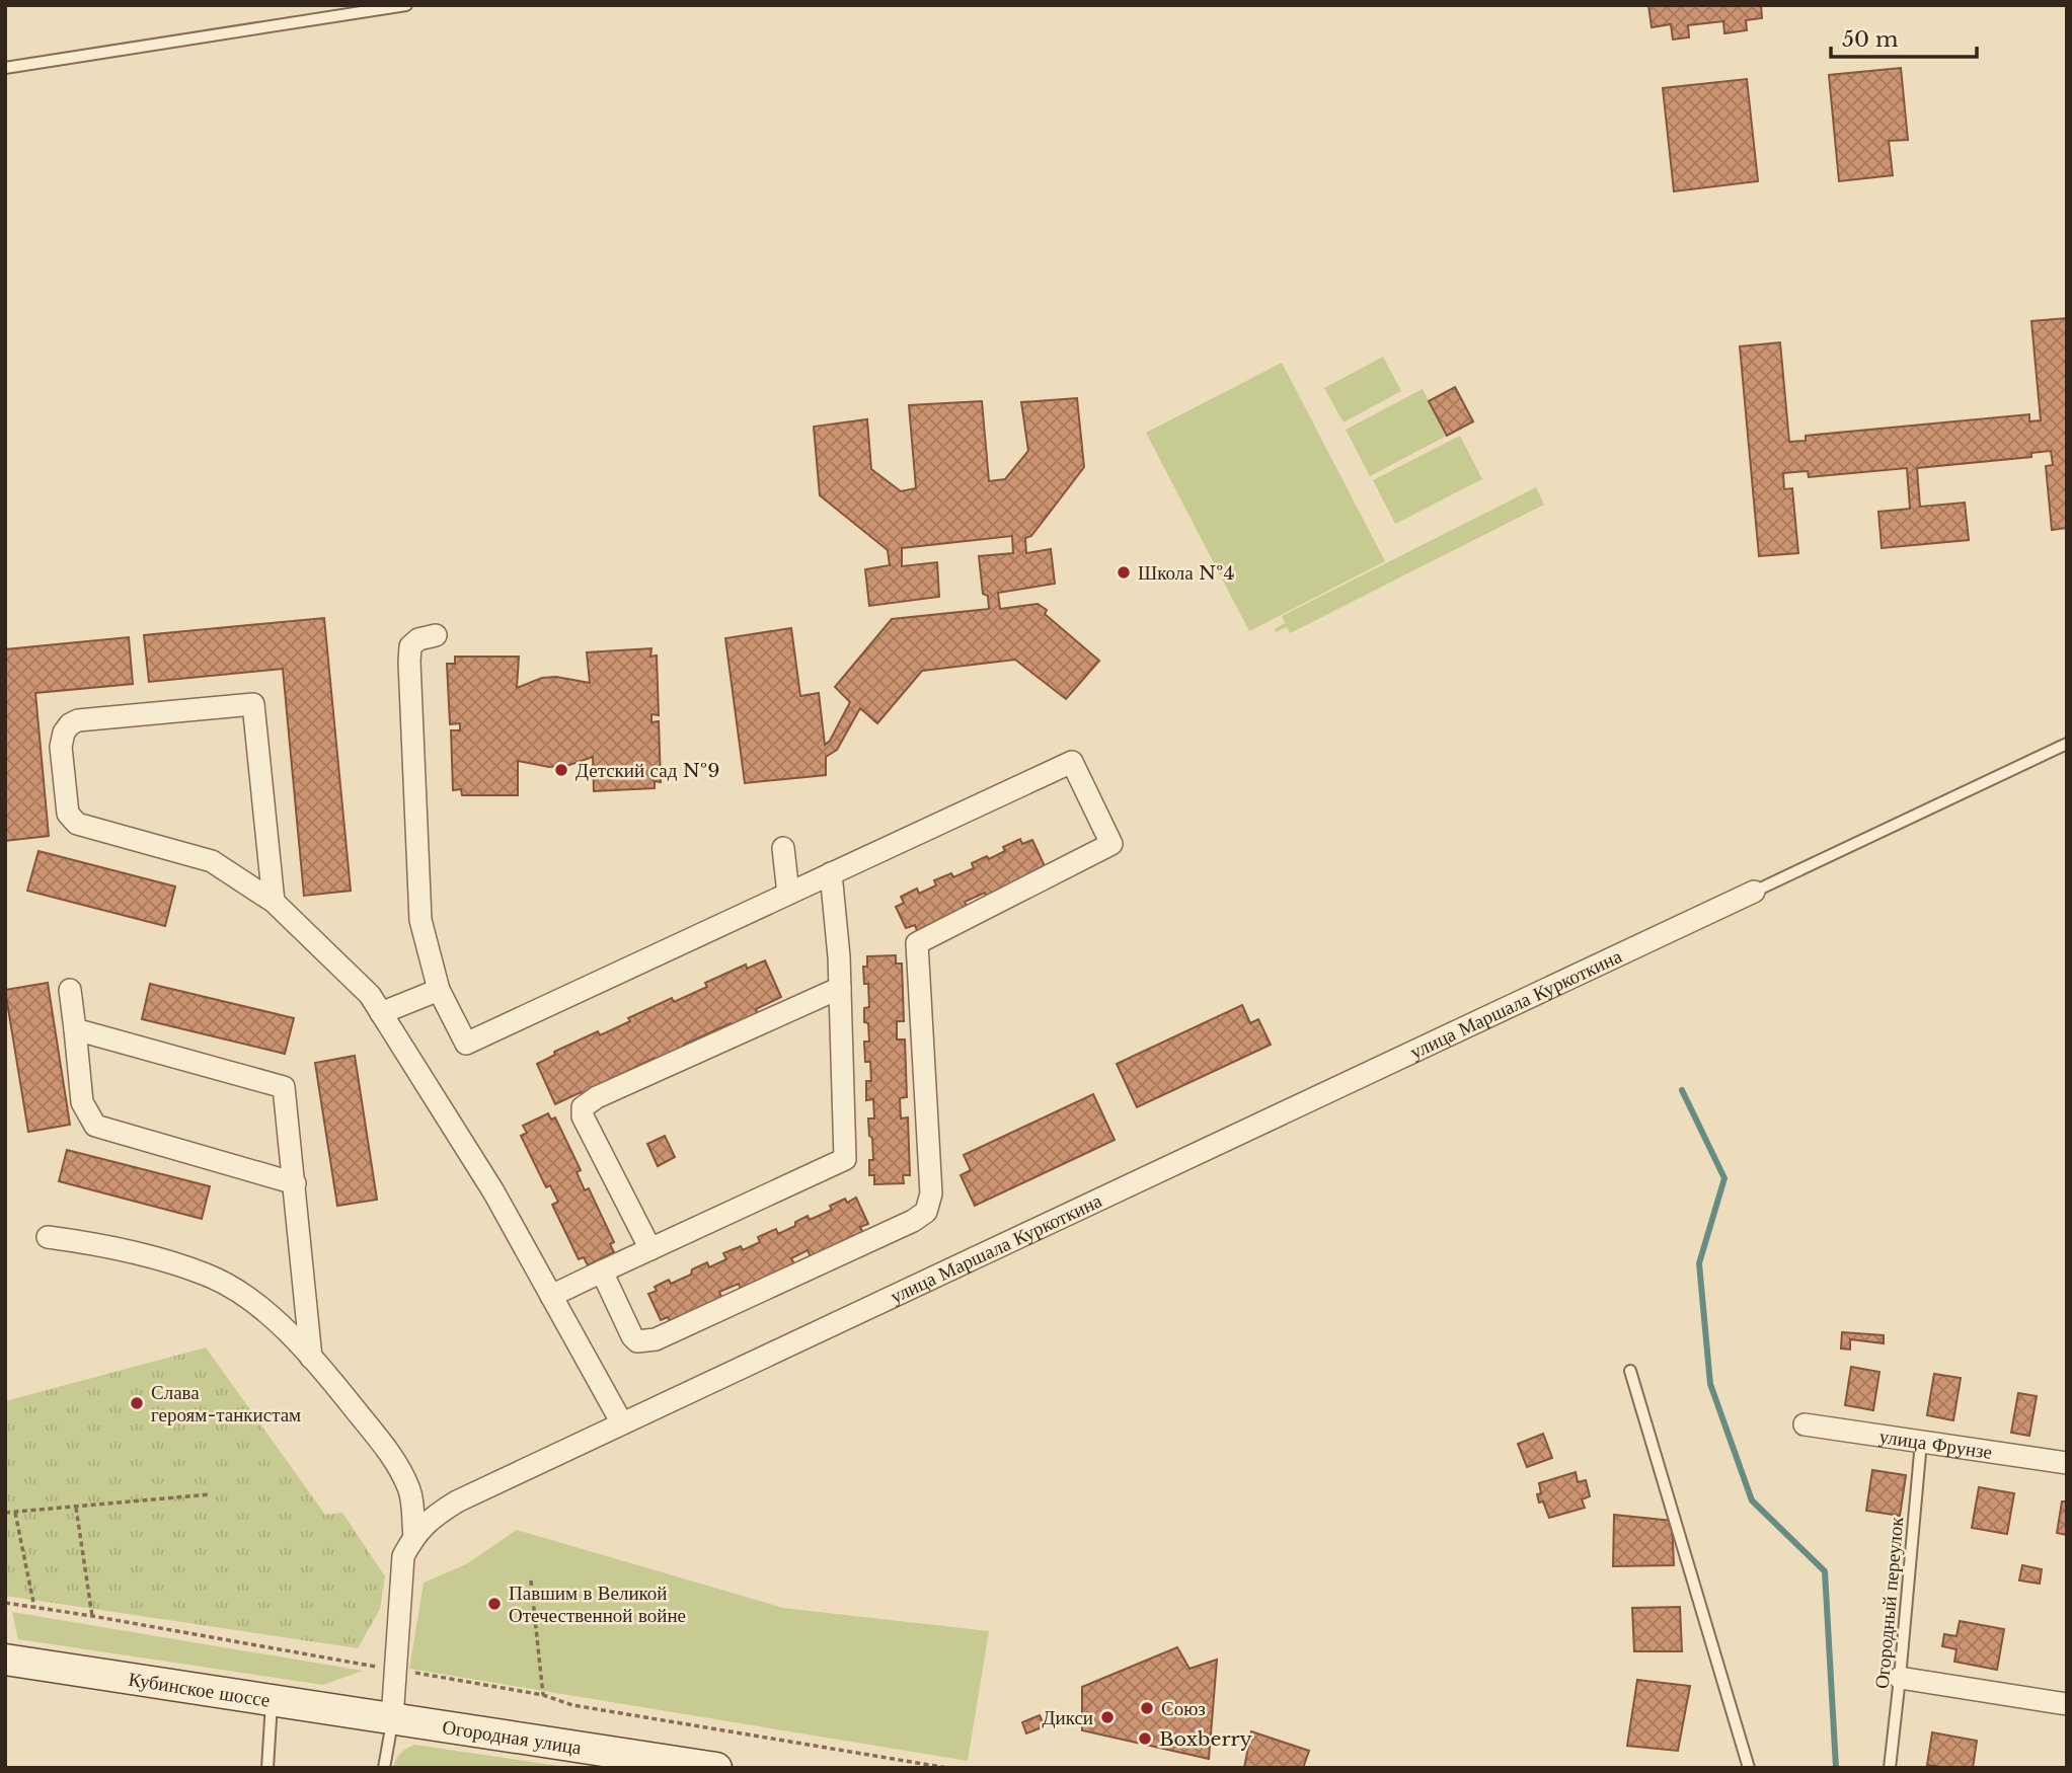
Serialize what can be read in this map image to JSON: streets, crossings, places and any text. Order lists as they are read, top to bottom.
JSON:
{
  "streets": {
    "main road": ["Кубинское шоссе", "Огородная улица"],
    "street": ["улица Маршала Куркоткина", "улица Фрунзе"],
    "lane": ["Огородный переулок"]
  },
  "crossings": [
    ["улица Маршала Куркоткина", "Кубинское шоссе"],
    ["улица Маршала Куркоткина", "Огородная улица"],
    ["улица Фрунзе", "Огородный переулок"],
    ["Кубинское шоссе", "Огородная улица"]
  ],
  "places": [
    "Школа №4",
    "Детский сад №9",
    "Слава героям-танкистам",
    "Павшим в Великой Отечественной войне",
    "Союз",
    "Дикси",
    "Boxberry"
  ],
  "scale_bar": "50 m"
}
